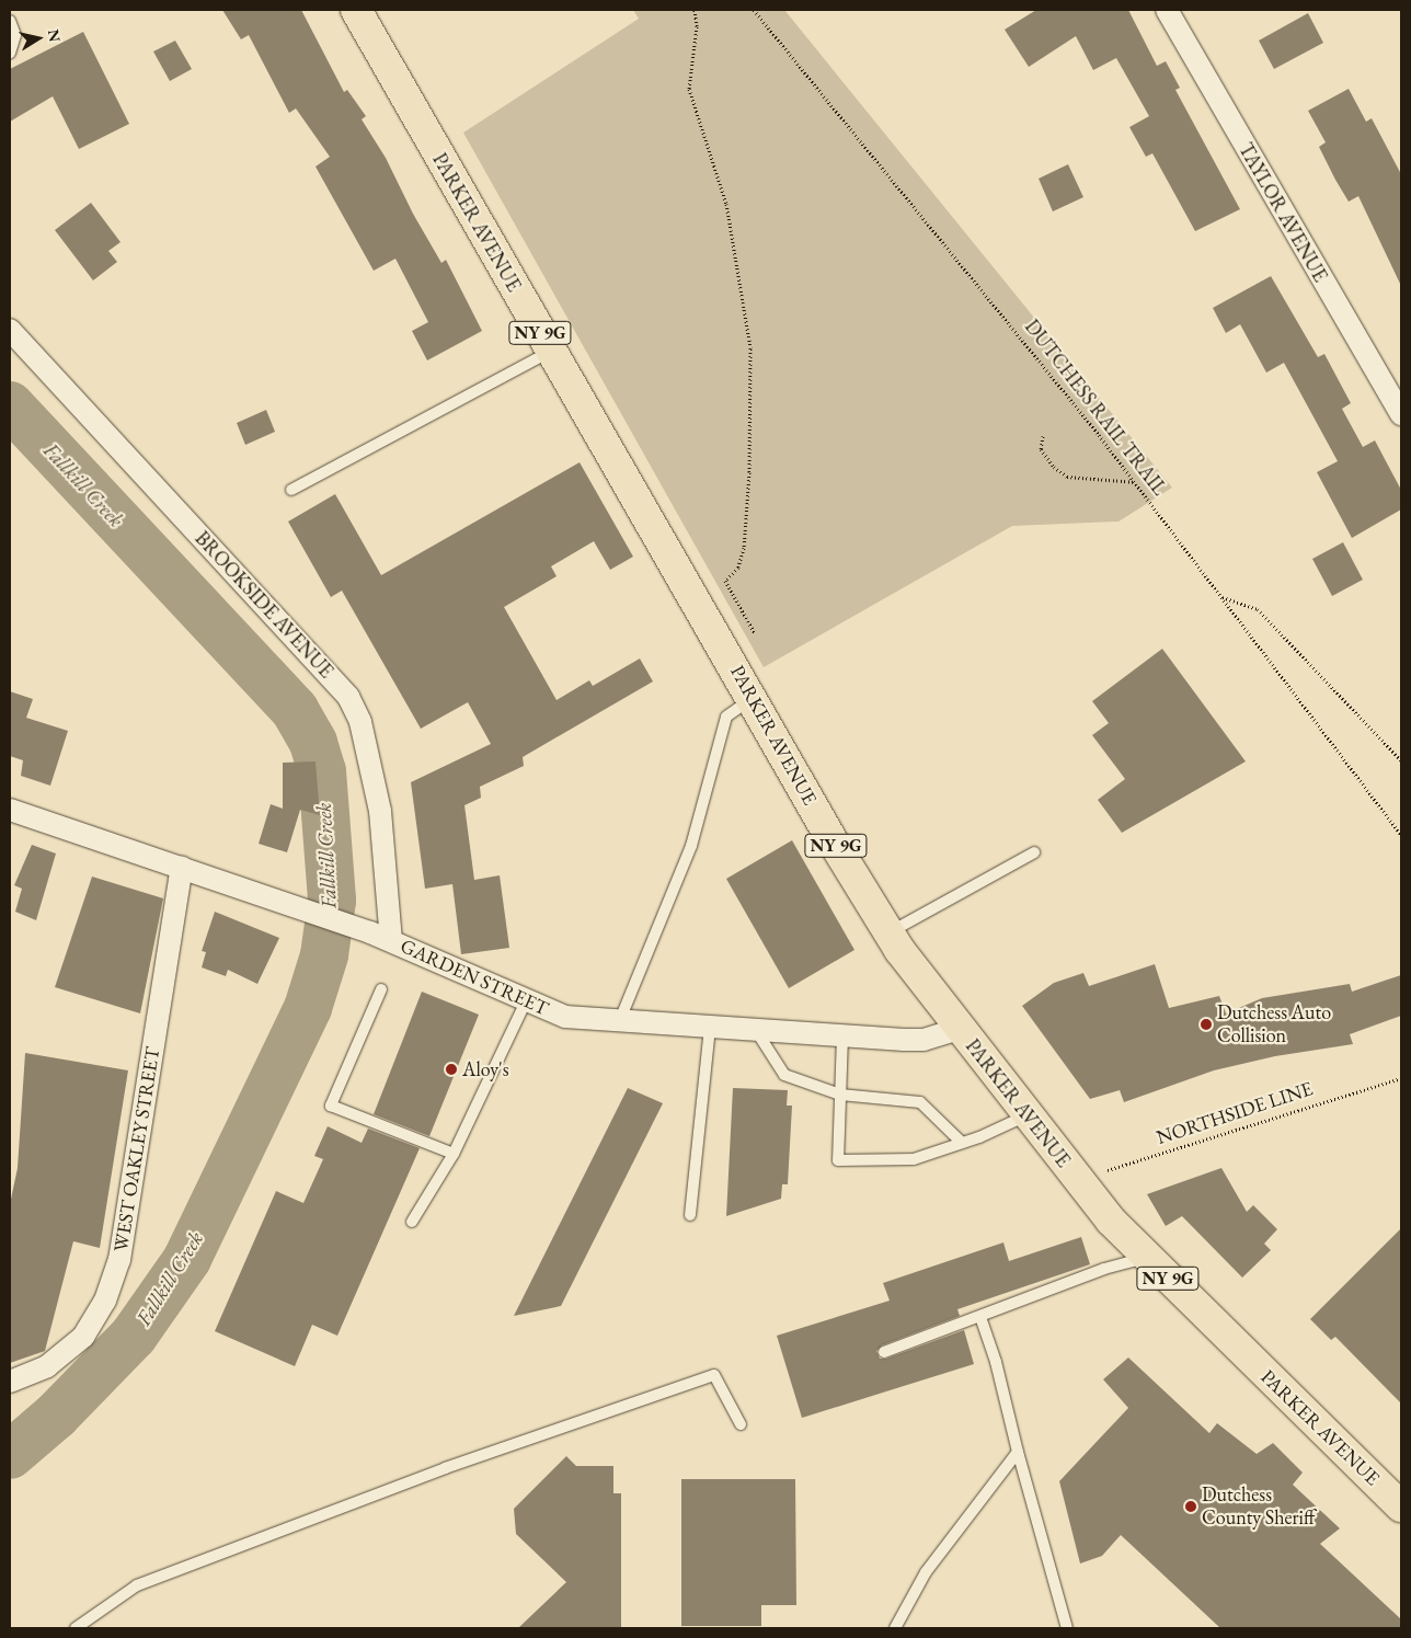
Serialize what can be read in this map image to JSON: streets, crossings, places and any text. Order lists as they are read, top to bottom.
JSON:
{
  "streets": {
    "main road": ["PARKER AVENUE", "NY 9G"],
    "street": [
      "TAYLOR AVENUE",
      "BROOKSIDE AVENUE",
      "GARDEN STREET",
      "WEST OAKLEY STREET"
    ],
    "path": ["DUTCHESS RAIL TRAIL", "NORTHSIDE LINE"]
  },
  "crossings": [
    ["PARKER AVENUE", "GARDEN STREET"],
    ["PARKER AVENUE", "NORTHSIDE LINE"],
    ["BROOKSIDE AVENUE", "GARDEN STREET"],
    ["GARDEN STREET", "WEST OAKLEY STREET"]
  ],
  "water": ["Fallkill Creek"],
  "places": ["Dutchess Auto Collision", "Aloy's", "Dutchess County Sheriff"],
  "north": "right"
}
